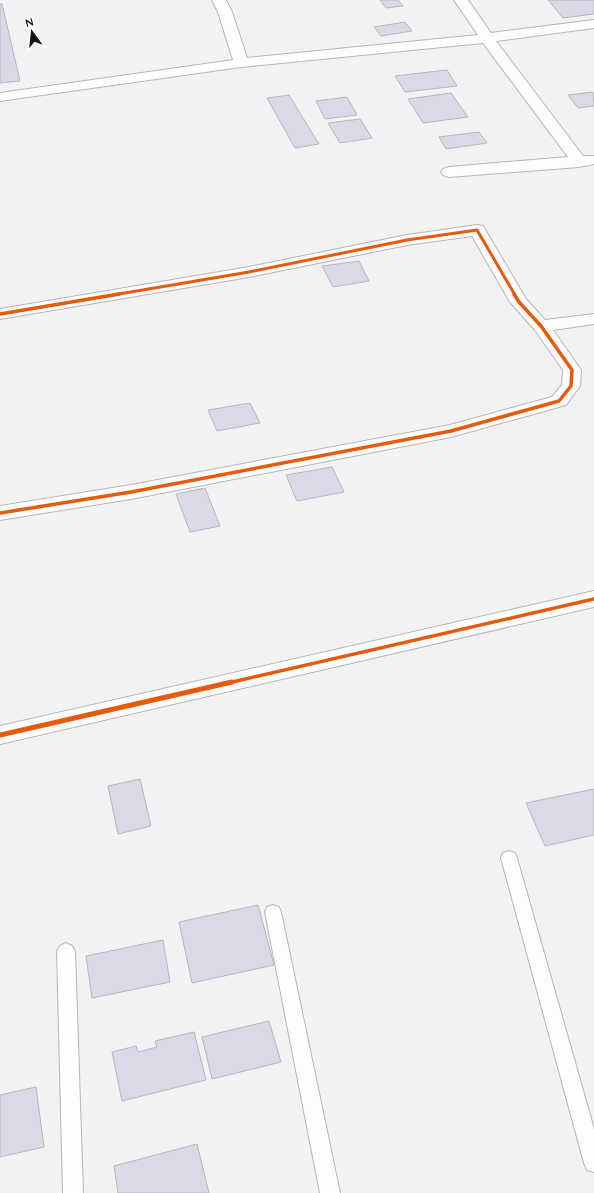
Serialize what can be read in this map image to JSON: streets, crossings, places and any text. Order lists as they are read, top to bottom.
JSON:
{
  "north": "top"
}
